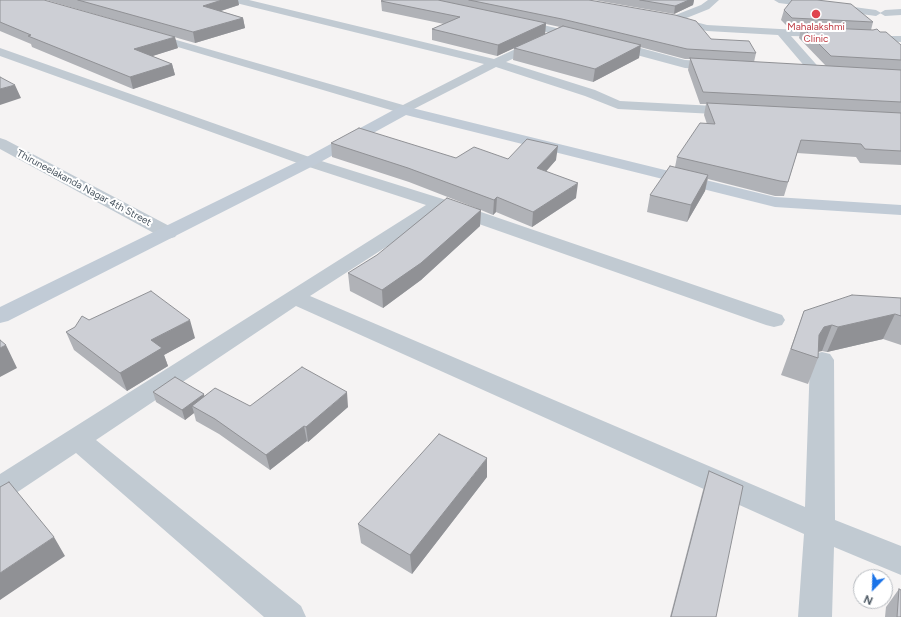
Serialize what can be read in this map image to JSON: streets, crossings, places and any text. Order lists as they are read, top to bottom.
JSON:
{
  "streets": {
    "street": ["Thiruneelakanda Nagar 4th Street"]
  },
  "places": ["Mahalakshmi Clinic"],
  "north": "bottom left"
}
